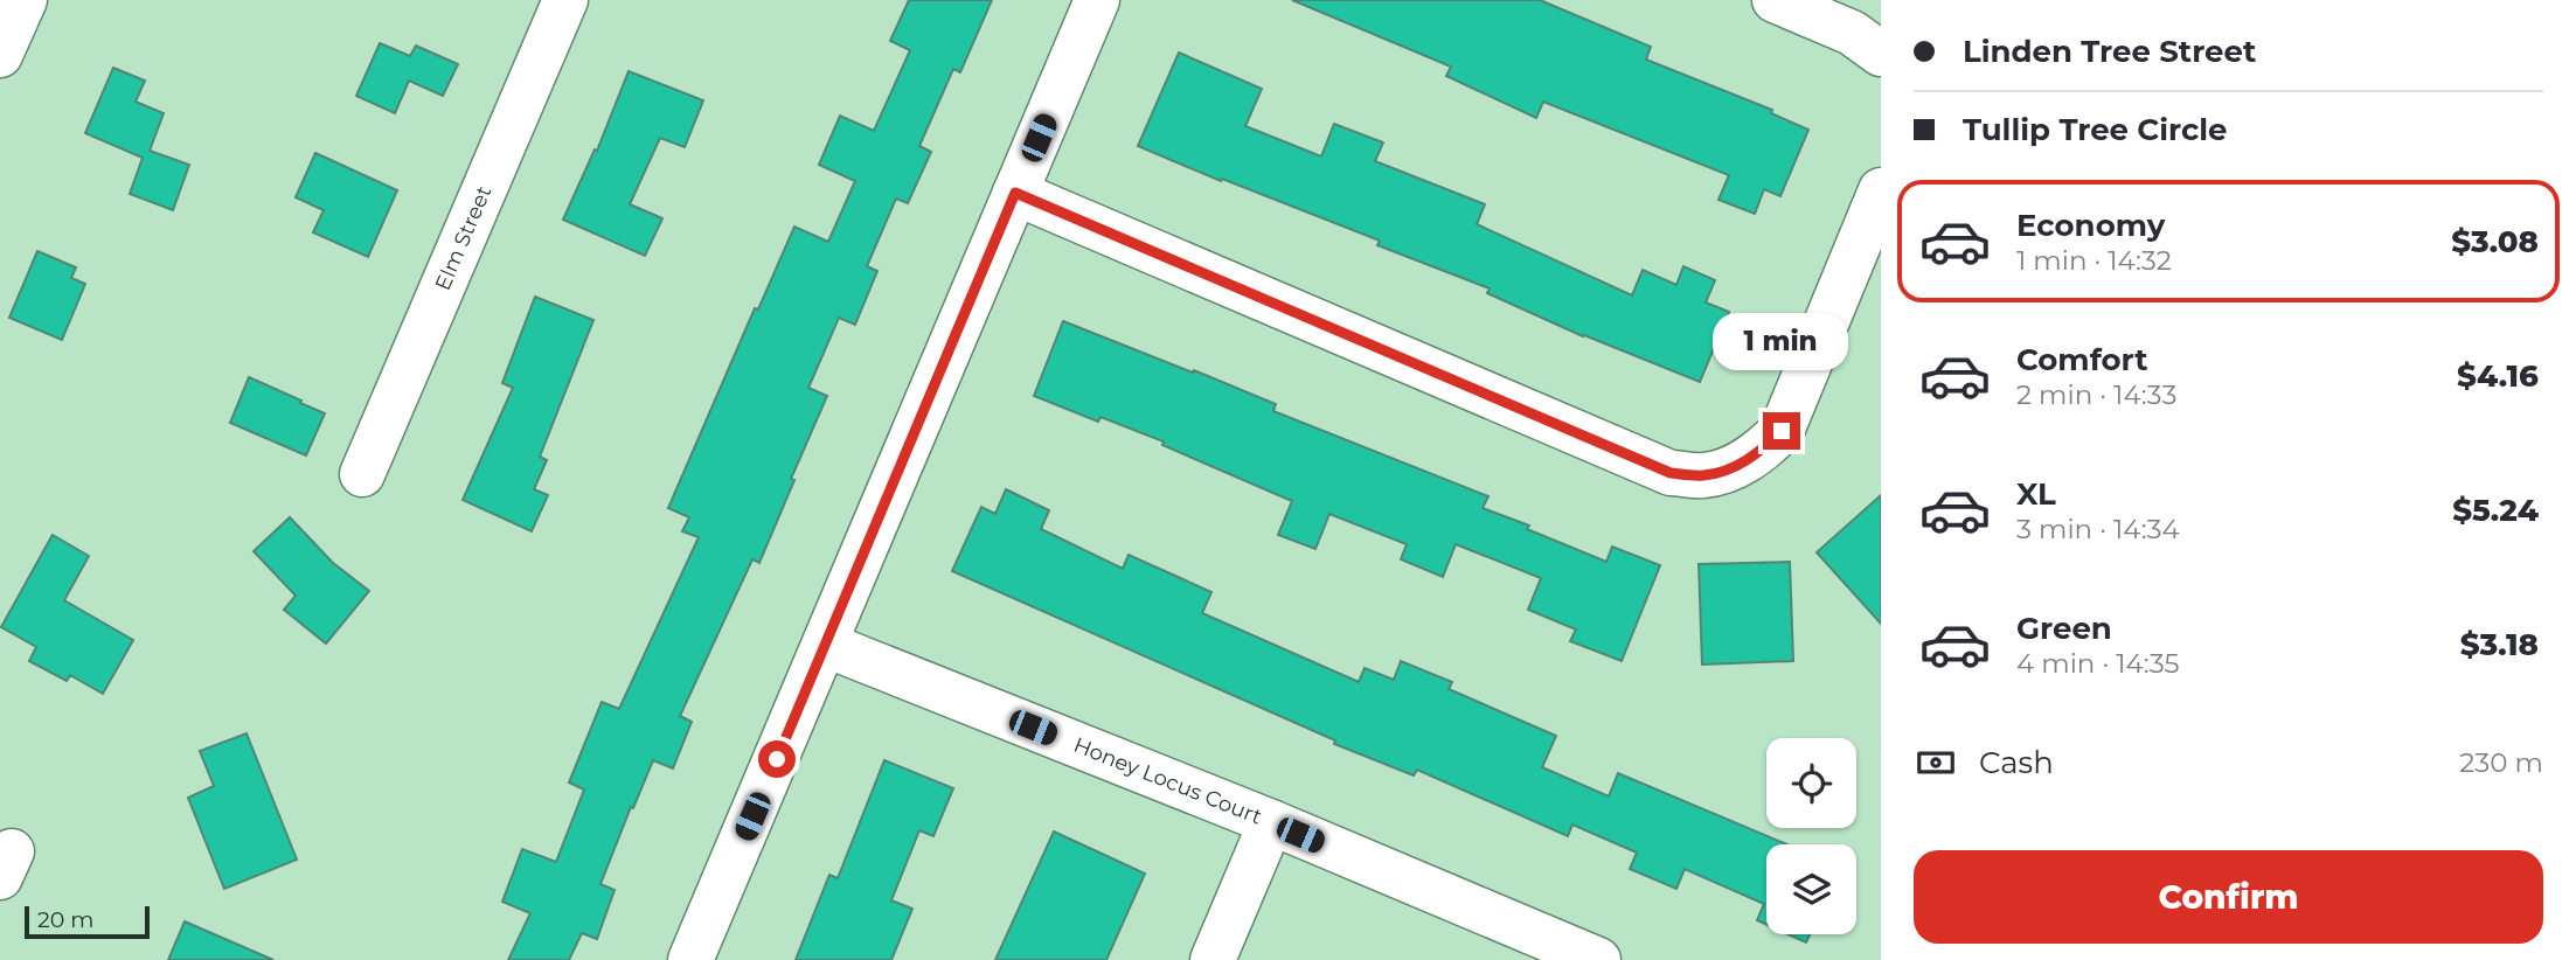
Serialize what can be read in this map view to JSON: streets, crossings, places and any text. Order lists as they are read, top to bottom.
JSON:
{
  "streets": {
    "street": ["Elm Street", "Honey Locus Court"]
  },
  "scale_bar": "20 m",
  "page": {
    "banner": ["Linden Tree Street", "Tullip Tree Circle"],
    "list": [
      {
        "name": "Economy",
        "note": "1 min · 14:32",
        "value": "$3.08"
      },
      {
        "name": "Comfort",
        "note": "2 min · 14:33",
        "value": "$4.16"
      },
      {
        "name": "XL",
        "note": "3 min · 14:34",
        "value": "$5.24"
      },
      {
        "name": "Green",
        "note": "4 min · 14:35",
        "value": "$3.18"
      }
    ],
    "bubble": "1 min",
    "pay": ["Cash", "230 m"],
    "buttons": "Confirm",
    "scale": "20 m"
  }
}
